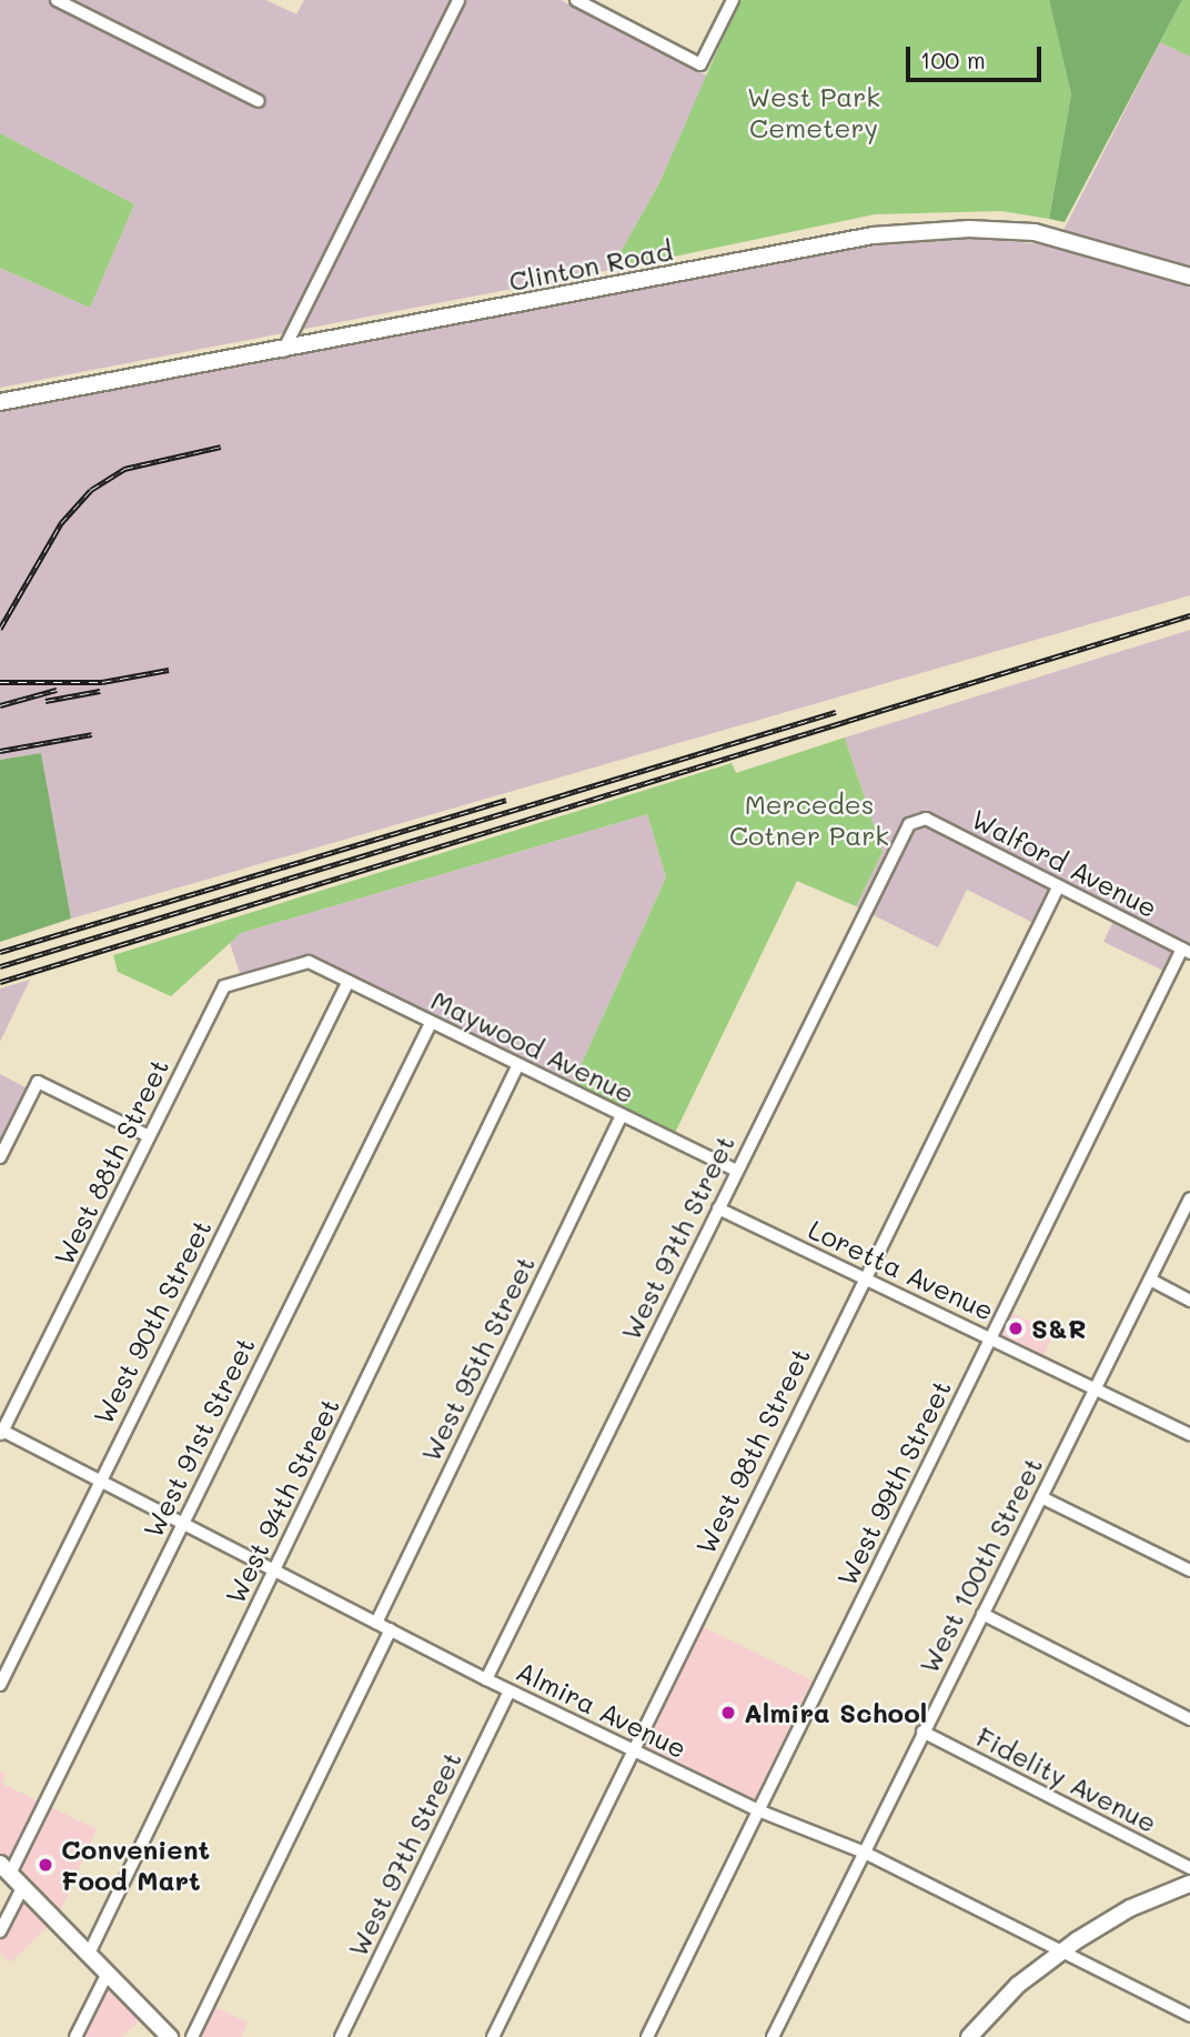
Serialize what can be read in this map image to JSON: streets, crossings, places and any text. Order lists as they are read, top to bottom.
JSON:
{
  "streets": {
    "street": [
      "Clinton Road",
      "Walford Avenue",
      "Maywood Avenue",
      "West 88th Street",
      "West 97th Street",
      "Loretta Avenue",
      "West 90th Street",
      "West 95th Street",
      "West 91st Street",
      "West 98th Street",
      "West 99th Street",
      "West 94th Street",
      "West 100th Street",
      "Almira Avenue",
      "Fidelity Avenue"
    ]
  },
  "crossings": [
    ["Walford Avenue", "West 97th Street"],
    ["Walford Avenue", "West 98th Street"],
    ["Walford Avenue", "West 99th Street"],
    ["Maywood Avenue", "West 88th Street"],
    ["Maywood Avenue", "West 97th Street"],
    ["Maywood Avenue", "West 90th Street"],
    ["Maywood Avenue", "West 95th Street"],
    ["Maywood Avenue", "West 91st Street"],
    ["Maywood Avenue", "West 94th Street"],
    ["West 88th Street", "Almira Avenue"],
    ["West 97th Street", "Loretta Avenue"],
    ["West 97th Street", "Almira Avenue"],
    ["Loretta Avenue", "West 98th Street"],
    ["Loretta Avenue", "West 99th Street"],
    ["Loretta Avenue", "West 100th Street"],
    ["West 90th Street", "Almira Avenue"],
    ["West 95th Street", "Almira Avenue"],
    ["West 91st Street", "Almira Avenue"],
    ["West 98th Street", "Almira Avenue"],
    ["West 99th Street", "Almira Avenue"],
    ["West 94th Street", "Almira Avenue"],
    ["West 100th Street", "Almira Avenue"],
    ["West 100th Street", "Fidelity Avenue"]
  ],
  "parks": ["West Park Cemetery", "Mercedes Cotner Park"],
  "places": ["S&R", "Almira School", "Convenient Food Mart"],
  "scale_bar": "100 m"
}
